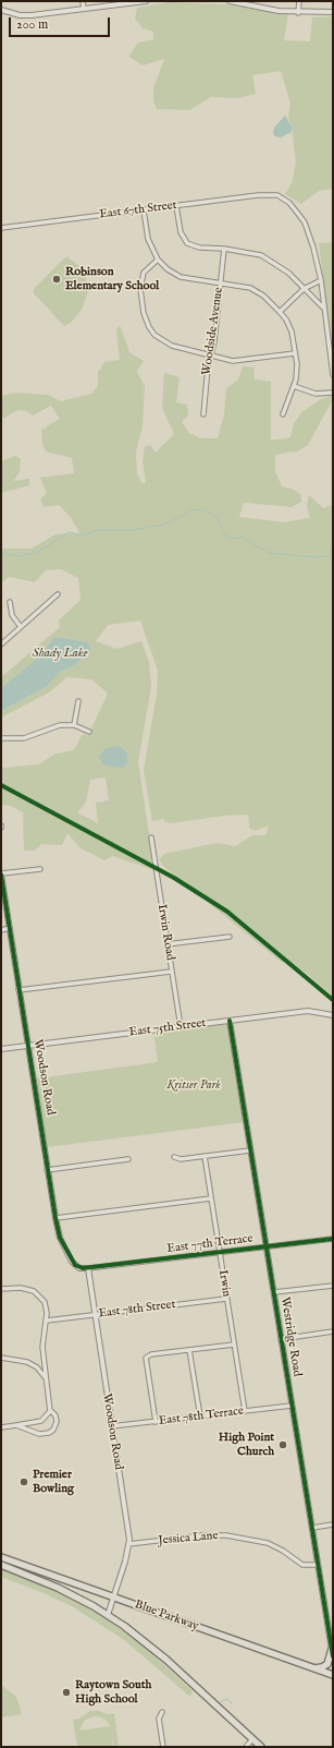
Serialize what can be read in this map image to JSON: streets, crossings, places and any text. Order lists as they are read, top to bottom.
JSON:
{
  "streets": {
    "highway": ["Blue Parkway"],
    "street": [
      "East 67th Street",
      "Woodside Avenue",
      "Irwin Road",
      "East 75th Street",
      "Woodson Road",
      "East 77th Terrace",
      "Irwin",
      "East 78th Street",
      "Westridge Road",
      "East 78th Terrace",
      "Jessica Lane"
    ]
  },
  "crossings": [
    ["Irwin Road", "East 75th Street"],
    ["East 75th Street", "Woodson Road"],
    ["East 75th Street", "Westridge Road"],
    ["Woodson Road", "East 77th Terrace"],
    ["Woodson Road", "East 78th Street"],
    ["Woodson Road", "East 78th Terrace"],
    ["Woodson Road", "Jessica Lane"],
    ["Woodson Road", "Blue Parkway"],
    ["East 77th Terrace", "Irwin"],
    ["East 77th Terrace", "Westridge Road"],
    ["Irwin", "East 78th Street"],
    ["Irwin", "East 78th Terrace"],
    ["Westridge Road", "East 78th Terrace"],
    ["Westridge Road", "Jessica Lane"]
  ],
  "water": ["Shady Lake"],
  "parks": ["Kritser Park"],
  "places": [
    "Robinson Elementary School",
    "High Point Church",
    "Premier Bowling",
    "Raytown South High School"
  ],
  "scale_bar": "200 m"
}
